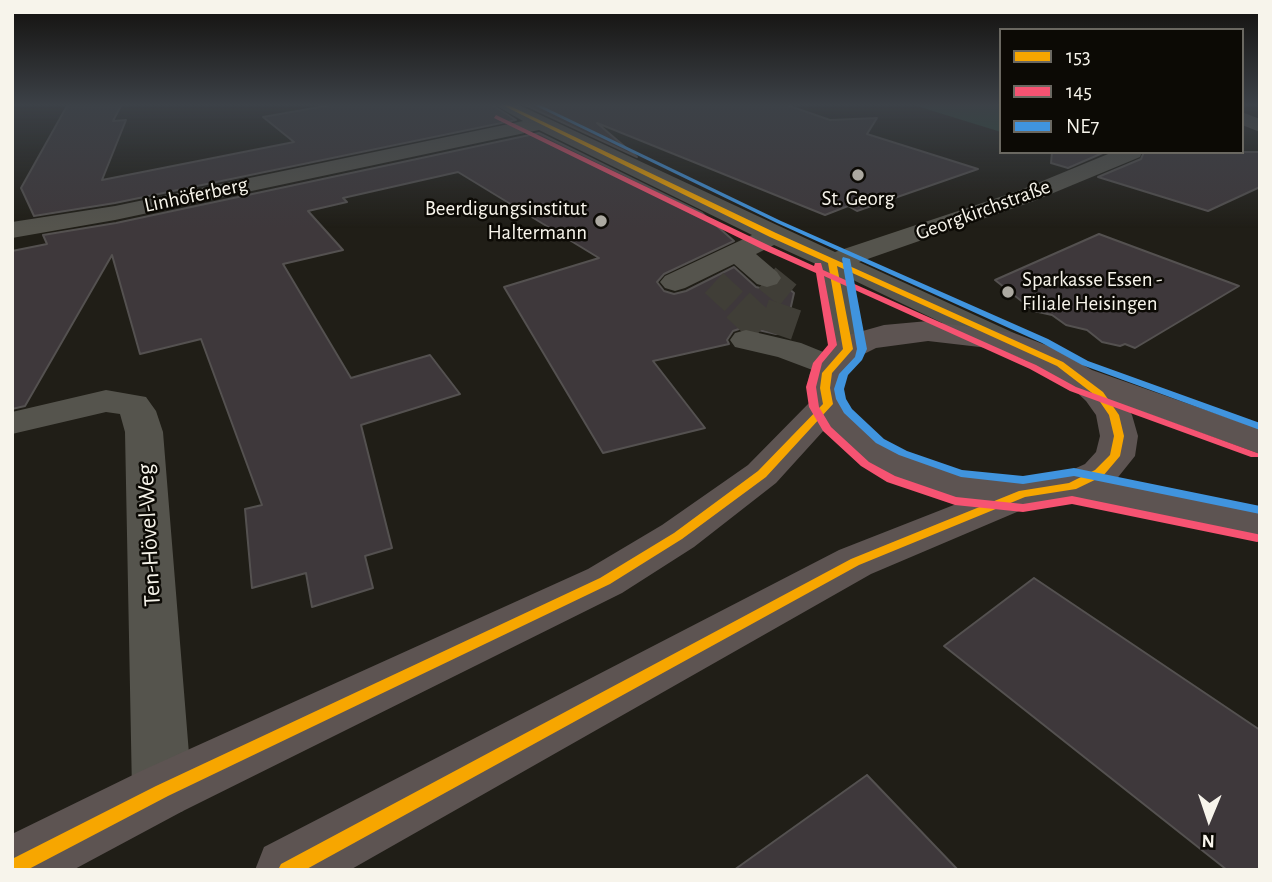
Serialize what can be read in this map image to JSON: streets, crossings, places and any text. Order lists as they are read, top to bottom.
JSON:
{
  "streets": {
    "street": ["Linhöferberg", "Georgkirchstraße", "Ten-Hövel-Weg"]
  },
  "places": ["St. Georg", "Beerdigungsinstitut Haltermann", "Sparkasse Essen - Filiale Heisingen"],
  "lines": ["transit line 153", "transit line 145", "transit line NE7"],
  "legend": ["153", "145", "NE7"],
  "north": "bottom"
}
